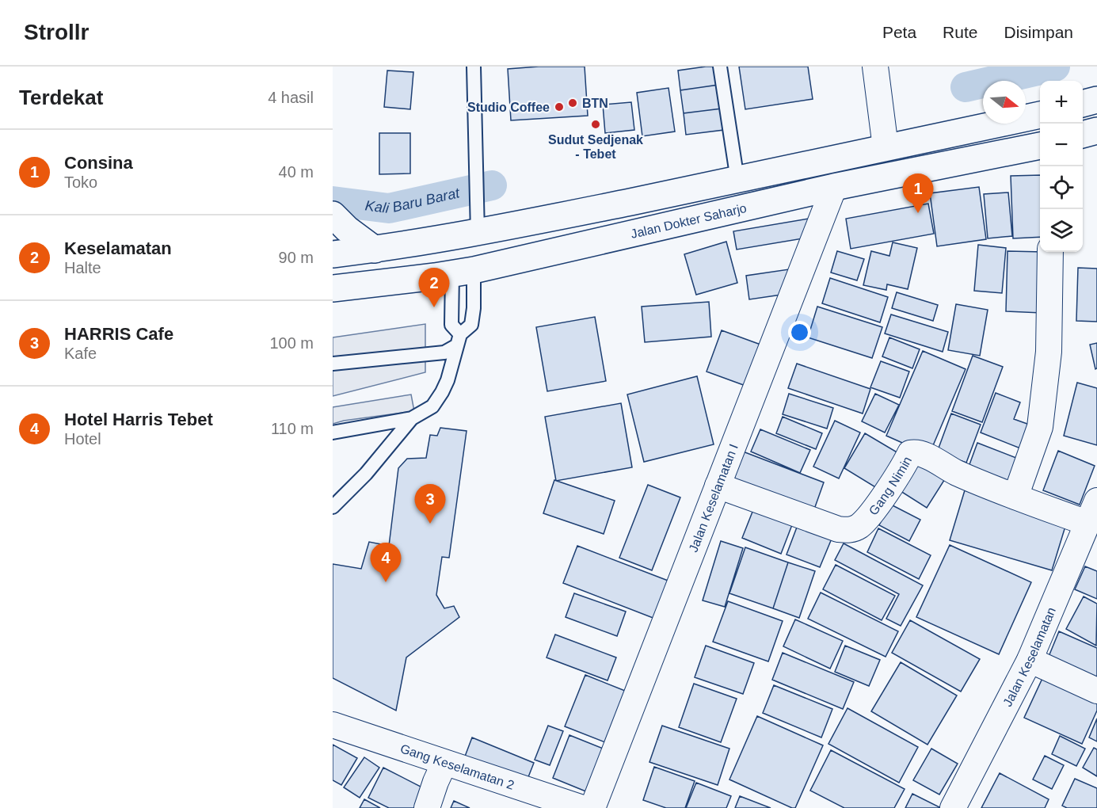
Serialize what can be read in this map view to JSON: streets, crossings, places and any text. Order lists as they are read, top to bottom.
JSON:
{
  "streets": {
    "main road": ["Jalan Dokter Saharjo"],
    "street": [
      "Gang Nimin",
      "Jalan Keselamatan I",
      "Jalan Keselamatan",
      "Gang Keselamatan 2"
    ]
  },
  "crossings": [
    ["Jalan Dokter Saharjo", "Jalan Keselamatan I"],
    ["Gang Nimin", "Jalan Keselamatan I"],
    ["Gang Nimin", "Jalan Keselamatan"]
  ],
  "water": ["Kali Baru Barat"],
  "places": ["BTN", "Studio Coffee", "Sudut Sedjenak - Tebet"],
  "north": "right",
  "page": {
    "header": "Strollr",
    "nav": ["Peta", "Rute", "Disimpan"],
    "heading": ["Terdekat", "4 hasil"],
    "map_buttons": ["+", "−"],
    "list": [
      {
        "mark": "1",
        "name": "Consina",
        "note": "Toko",
        "value": "40 m"
      },
      {
        "mark": "2",
        "name": "Keselamatan",
        "note": "Halte",
        "value": "90 m"
      },
      {
        "mark": "3",
        "name": "HARRIS Cafe",
        "note": "Kafe",
        "value": "100 m"
      },
      {
        "mark": "4",
        "name": "Hotel Harris Tebet",
        "note": "Hotel",
        "value": "110 m"
      }
    ],
    "pins": [
      "1",
      "2",
      "3",
      "4"
    ]
  }
}
